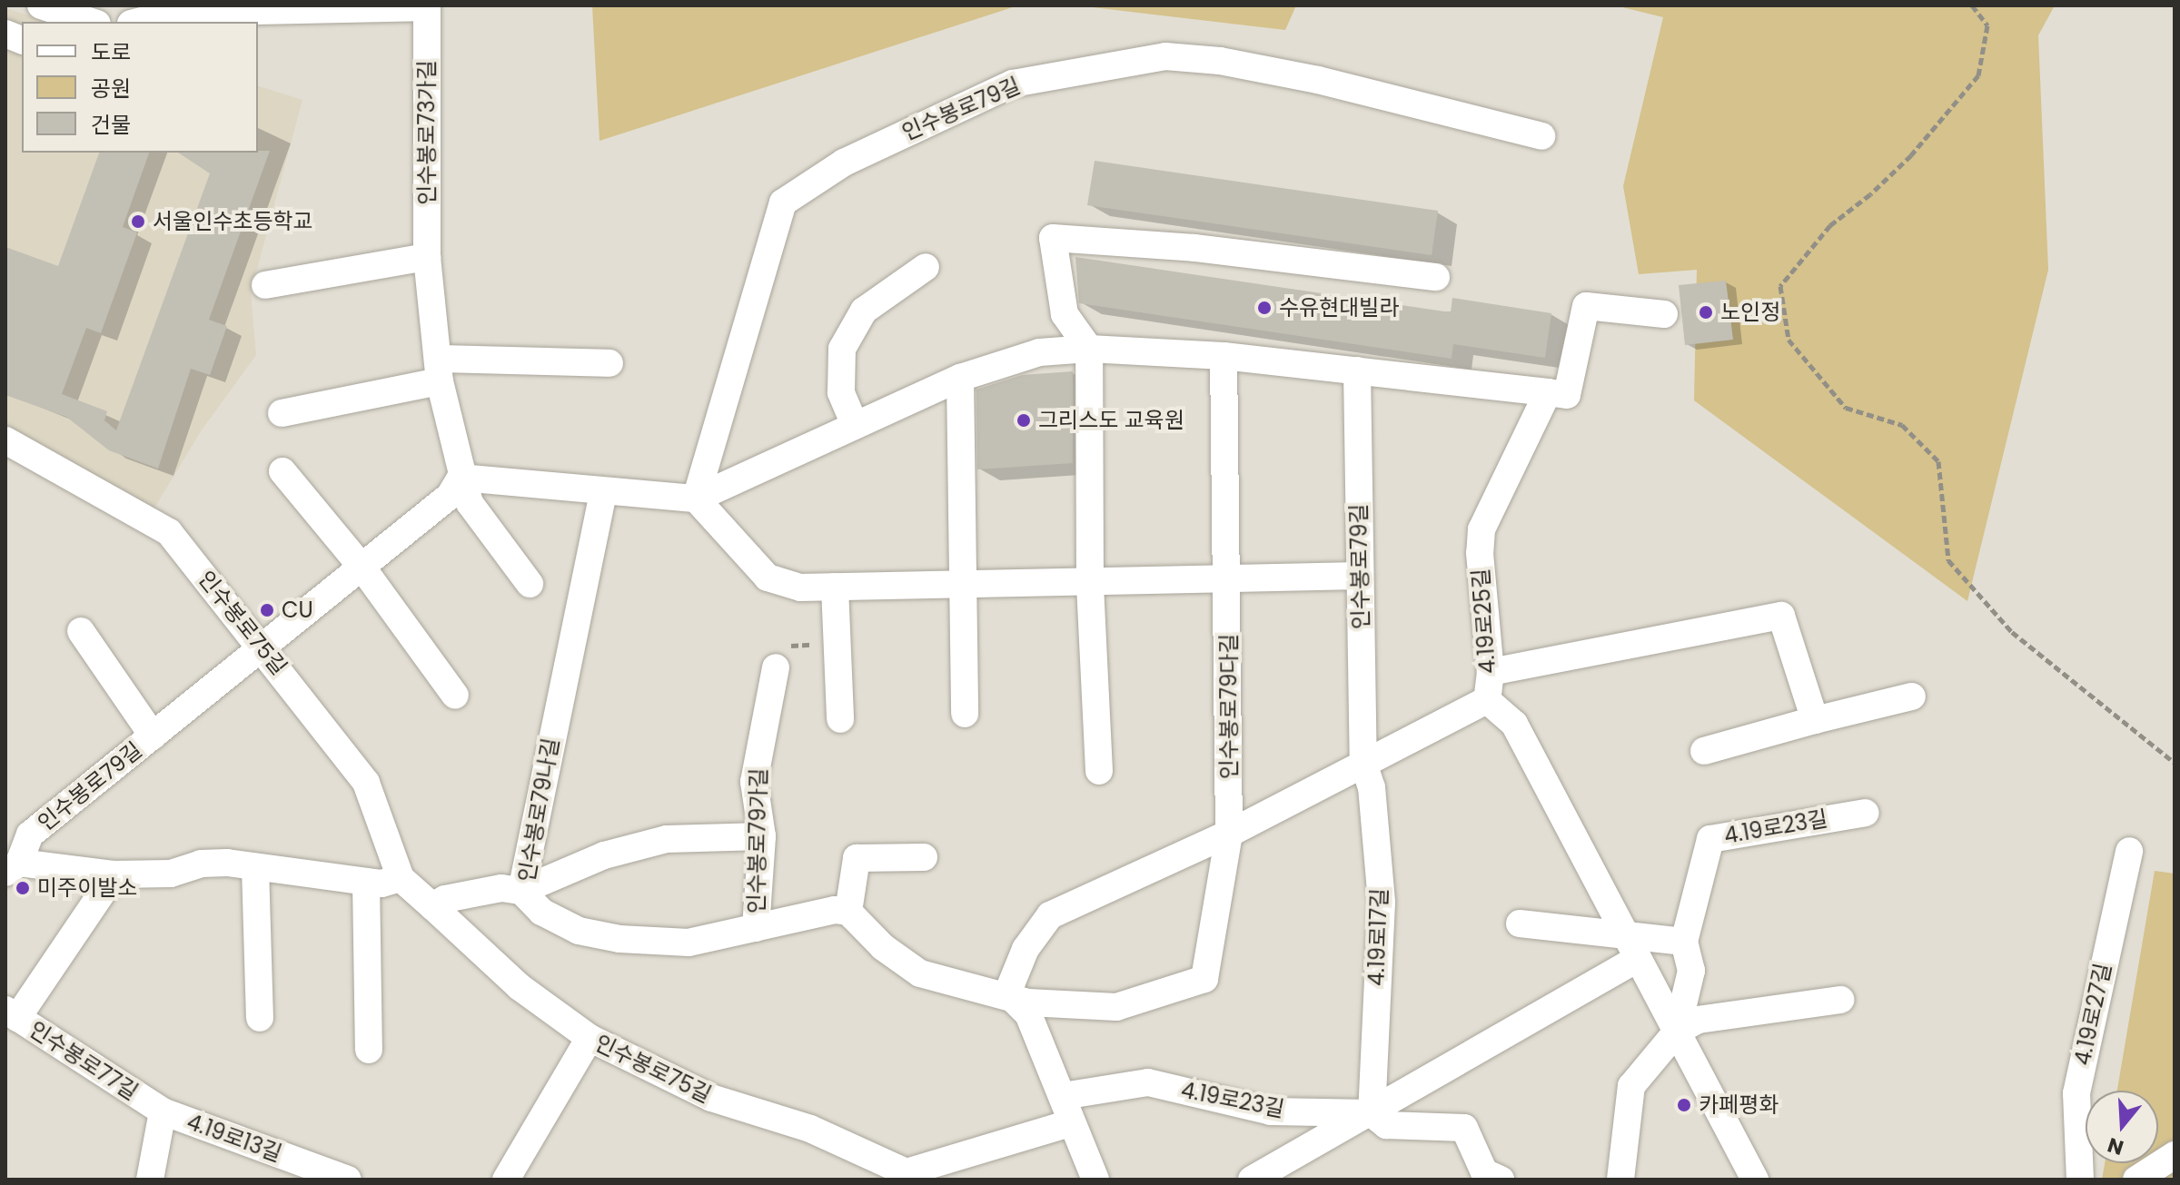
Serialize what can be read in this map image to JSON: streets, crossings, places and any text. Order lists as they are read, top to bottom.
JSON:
{
  "streets": {
    "street": [
      "인수봉로79길",
      "인수봉로73가길",
      "4.19로25길",
      "인수봉로75길",
      "인수봉로79다길",
      "인수봉로79나길",
      "4.19로23길",
      "인수봉로79가길",
      "4.19로17길",
      "4.19로27길",
      "인수봉로77길",
      "4.19로13길"
    ]
  },
  "crossings": [
    ["인수봉로79길", "인수봉로73가길"],
    ["인수봉로79길", "인수봉로75길"],
    ["인수봉로79길", "4.19로17길"],
    ["4.19로25길", "4.19로23길"],
    ["인수봉로79나길", "인수봉로79가길"],
    ["4.19로23길", "4.19로17길"],
    ["인수봉로77길", "4.19로13길"]
  ],
  "places": [
    "서울인수초등학교",
    "수유현대빌라",
    "노인정",
    "그리스도 교육원",
    "CU",
    "미주이발소",
    "카페평화"
  ],
  "legend": ["도로", "공원", "건물"],
  "north": "bottom"
}
